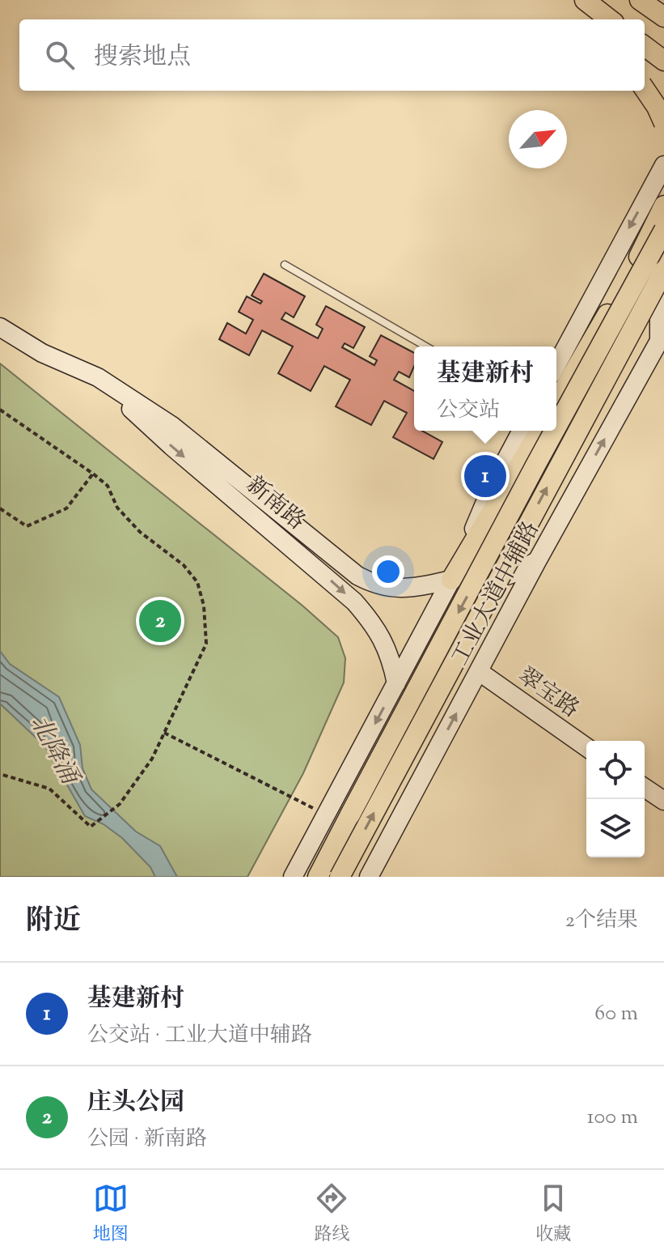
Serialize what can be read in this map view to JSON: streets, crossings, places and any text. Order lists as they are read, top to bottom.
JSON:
{
  "streets": {
    "main road": ["新南路", "工业大道中辅路", "翠宝路"]
  },
  "crossings": [
    ["新南路", "工业大道中辅路"],
    ["工业大道中辅路", "翠宝路"]
  ],
  "water": ["北降涌"],
  "north": "top right",
  "page": {
    "search": "搜索地点",
    "popup": ["基建新村", "公交站"],
    "pins": ["1", "2"],
    "heading": ["附近", "2个结果"],
    "list": [
      {
        "mark": "1",
        "name": "基建新村",
        "note": "公交站 · 工业大道中辅路",
        "value": "60 m"
      },
      {
        "mark": "2",
        "name": "庄头公园",
        "note": "公园 · 新南路",
        "value": "100 m"
      }
    ],
    "nav": ["地图", "路线", "收藏"]
  }
}
